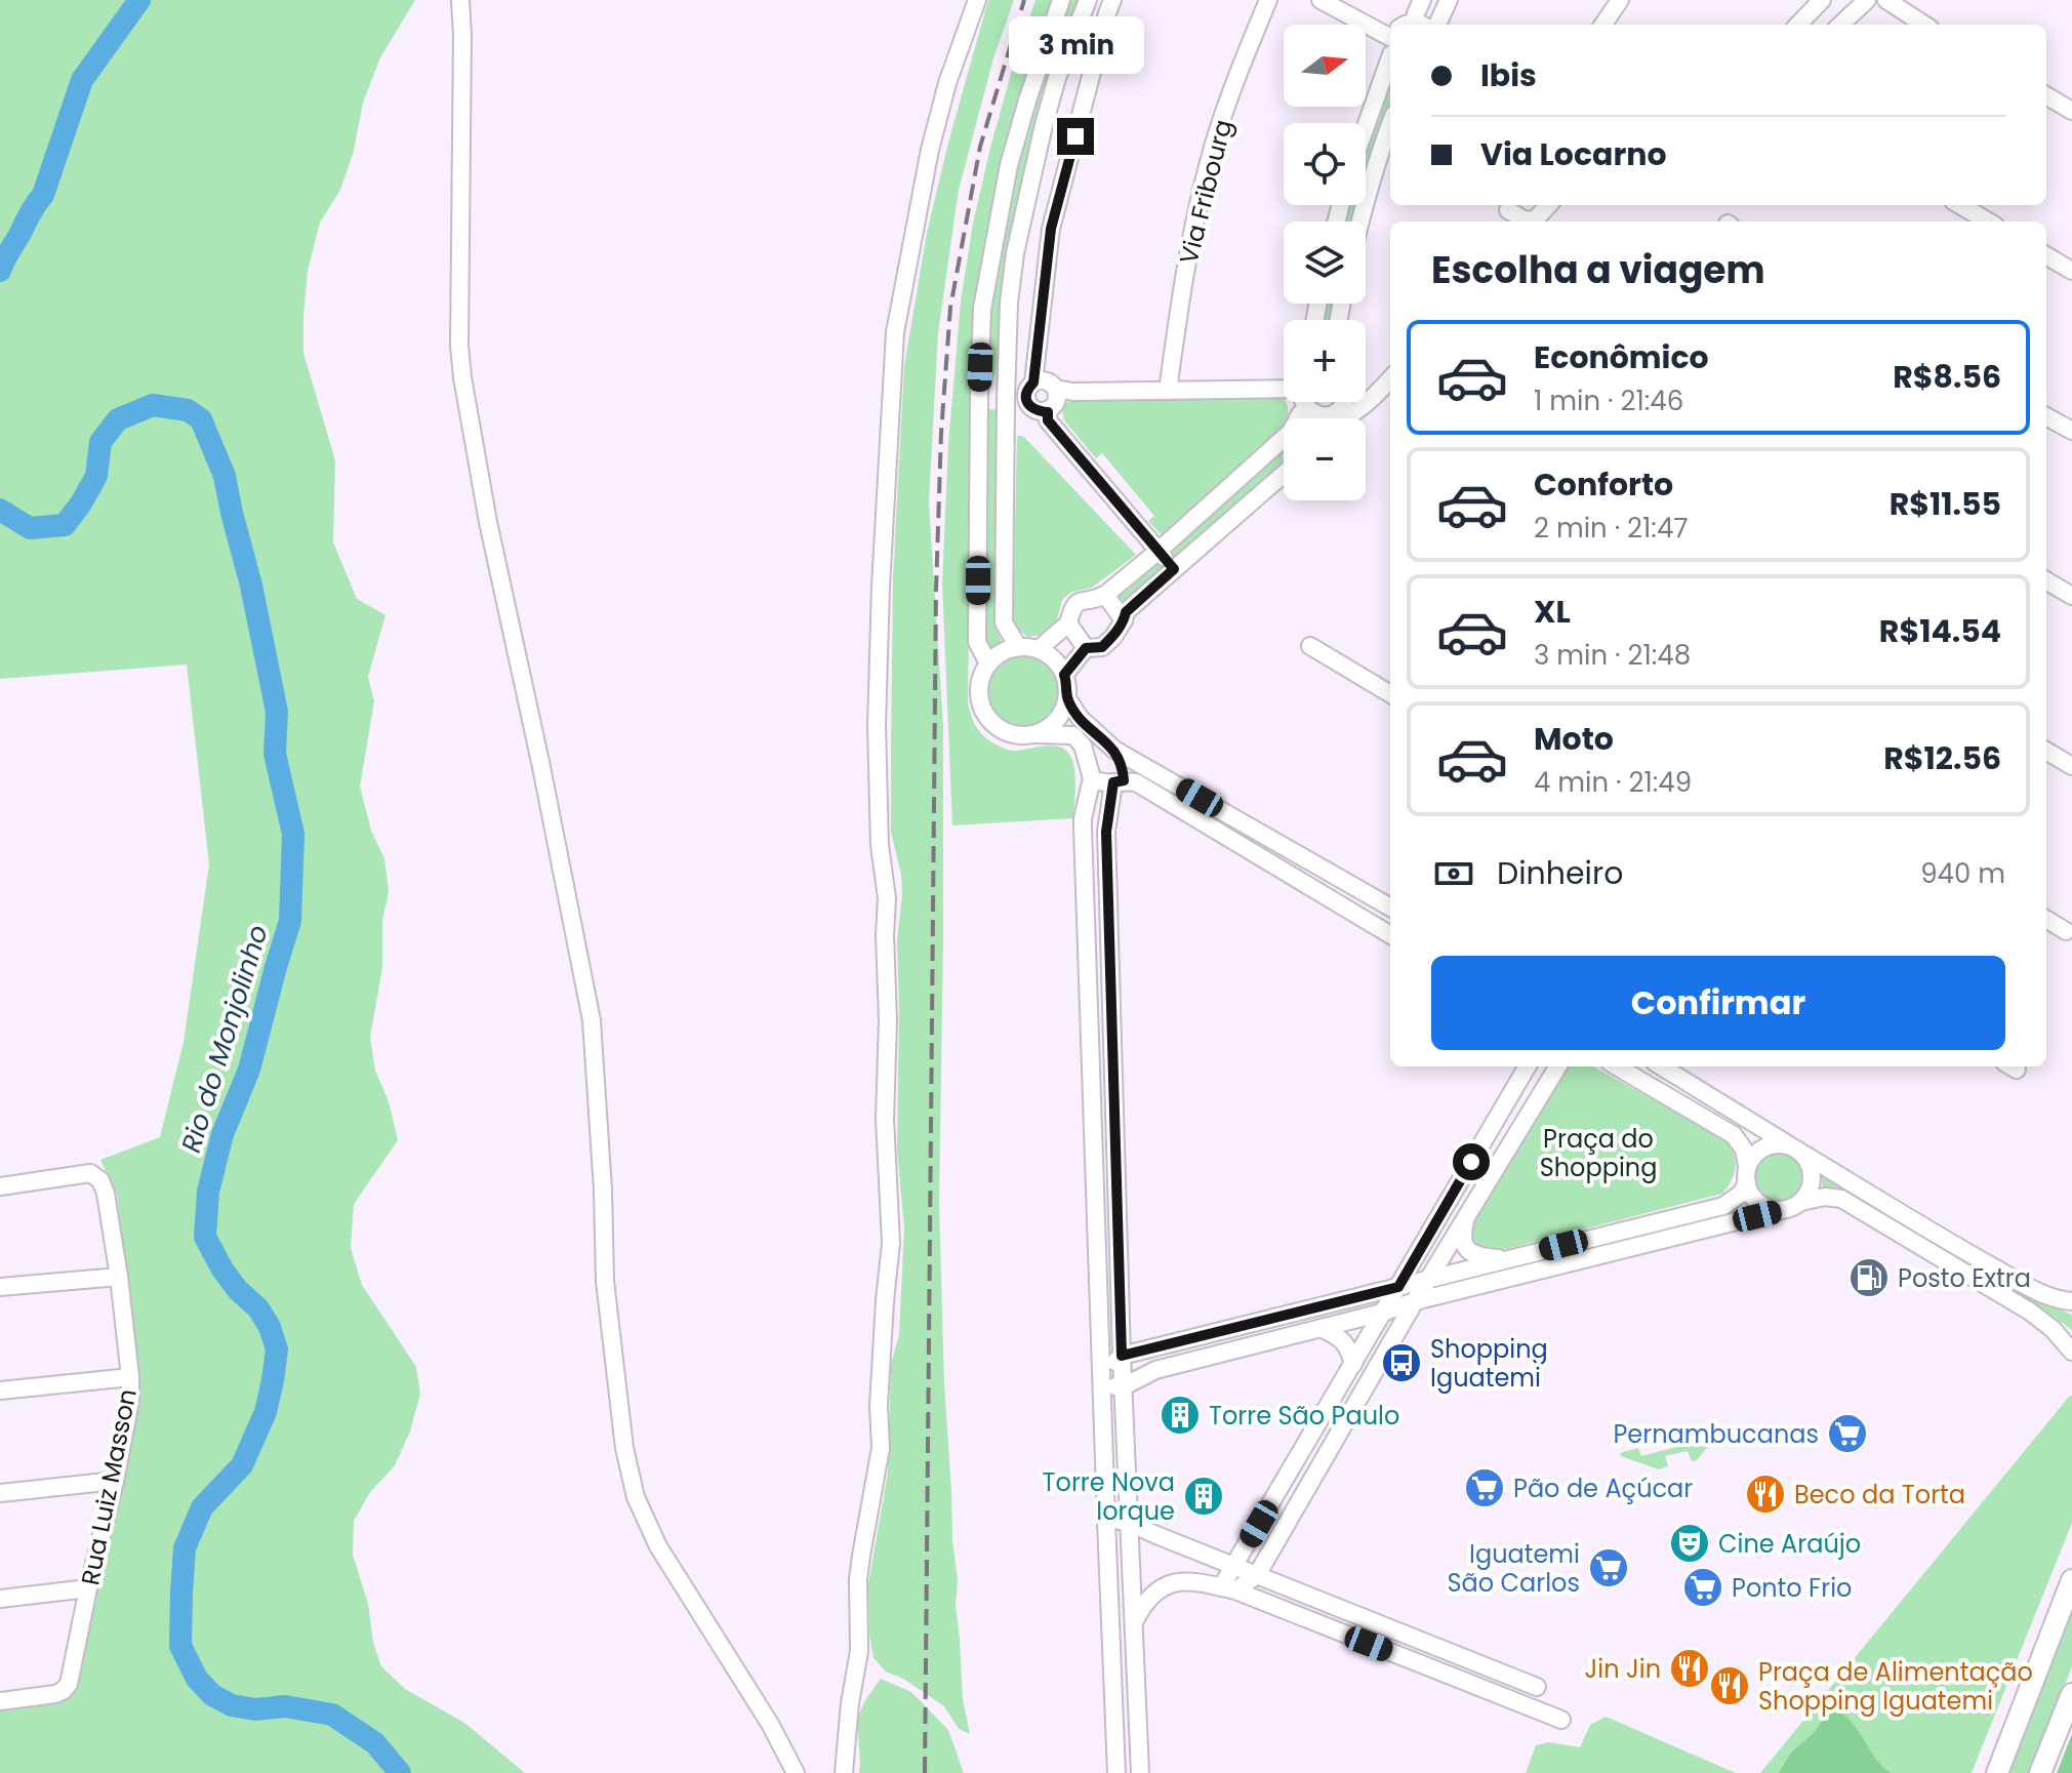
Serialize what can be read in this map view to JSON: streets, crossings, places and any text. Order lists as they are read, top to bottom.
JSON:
{
  "streets": {
    "street": ["Via Fribourg", "Rua Luiz Masson"]
  },
  "water": ["Rio do Monjolinho"],
  "parks": ["Praça do Shopping"],
  "places": {
    "fuel station": ["Posto Extra"],
    "bus stop": ["Shopping Iguatemi"],
    "building": ["Torre São Paulo", "Torre Nova Iorque"],
    "supermarket": [
      "Pernambucanas",
      "Pão de Açúcar",
      "Iguatemi São Carlos",
      "Ponto Frio"
    ],
    "restaurant": ["Beco da Torta", "Jin Jin", "Praça de Alimentação Shopping Iguatemi"],
    "theatre": ["Cine Araújo"]
  },
  "north": "right",
  "page": {
    "bubble": "3 min",
    "map_buttons": ["+", "−"],
    "banner": ["Ibis", "Via Locarno"],
    "heading": "Escolha a viagem",
    "list": [
      {
        "name": "Econômico",
        "note": "1 min · 21:46",
        "value": "R$8.56"
      },
      {
        "name": "Conforto",
        "note": "2 min · 21:47",
        "value": "R$11.55"
      },
      {
        "name": "XL",
        "note": "3 min · 21:48",
        "value": "R$14.54"
      },
      {
        "name": "Moto",
        "note": "4 min · 21:49",
        "value": "R$12.56"
      }
    ],
    "pay": ["Dinheiro", "940 m"],
    "buttons": "Confirmar"
  }
}
